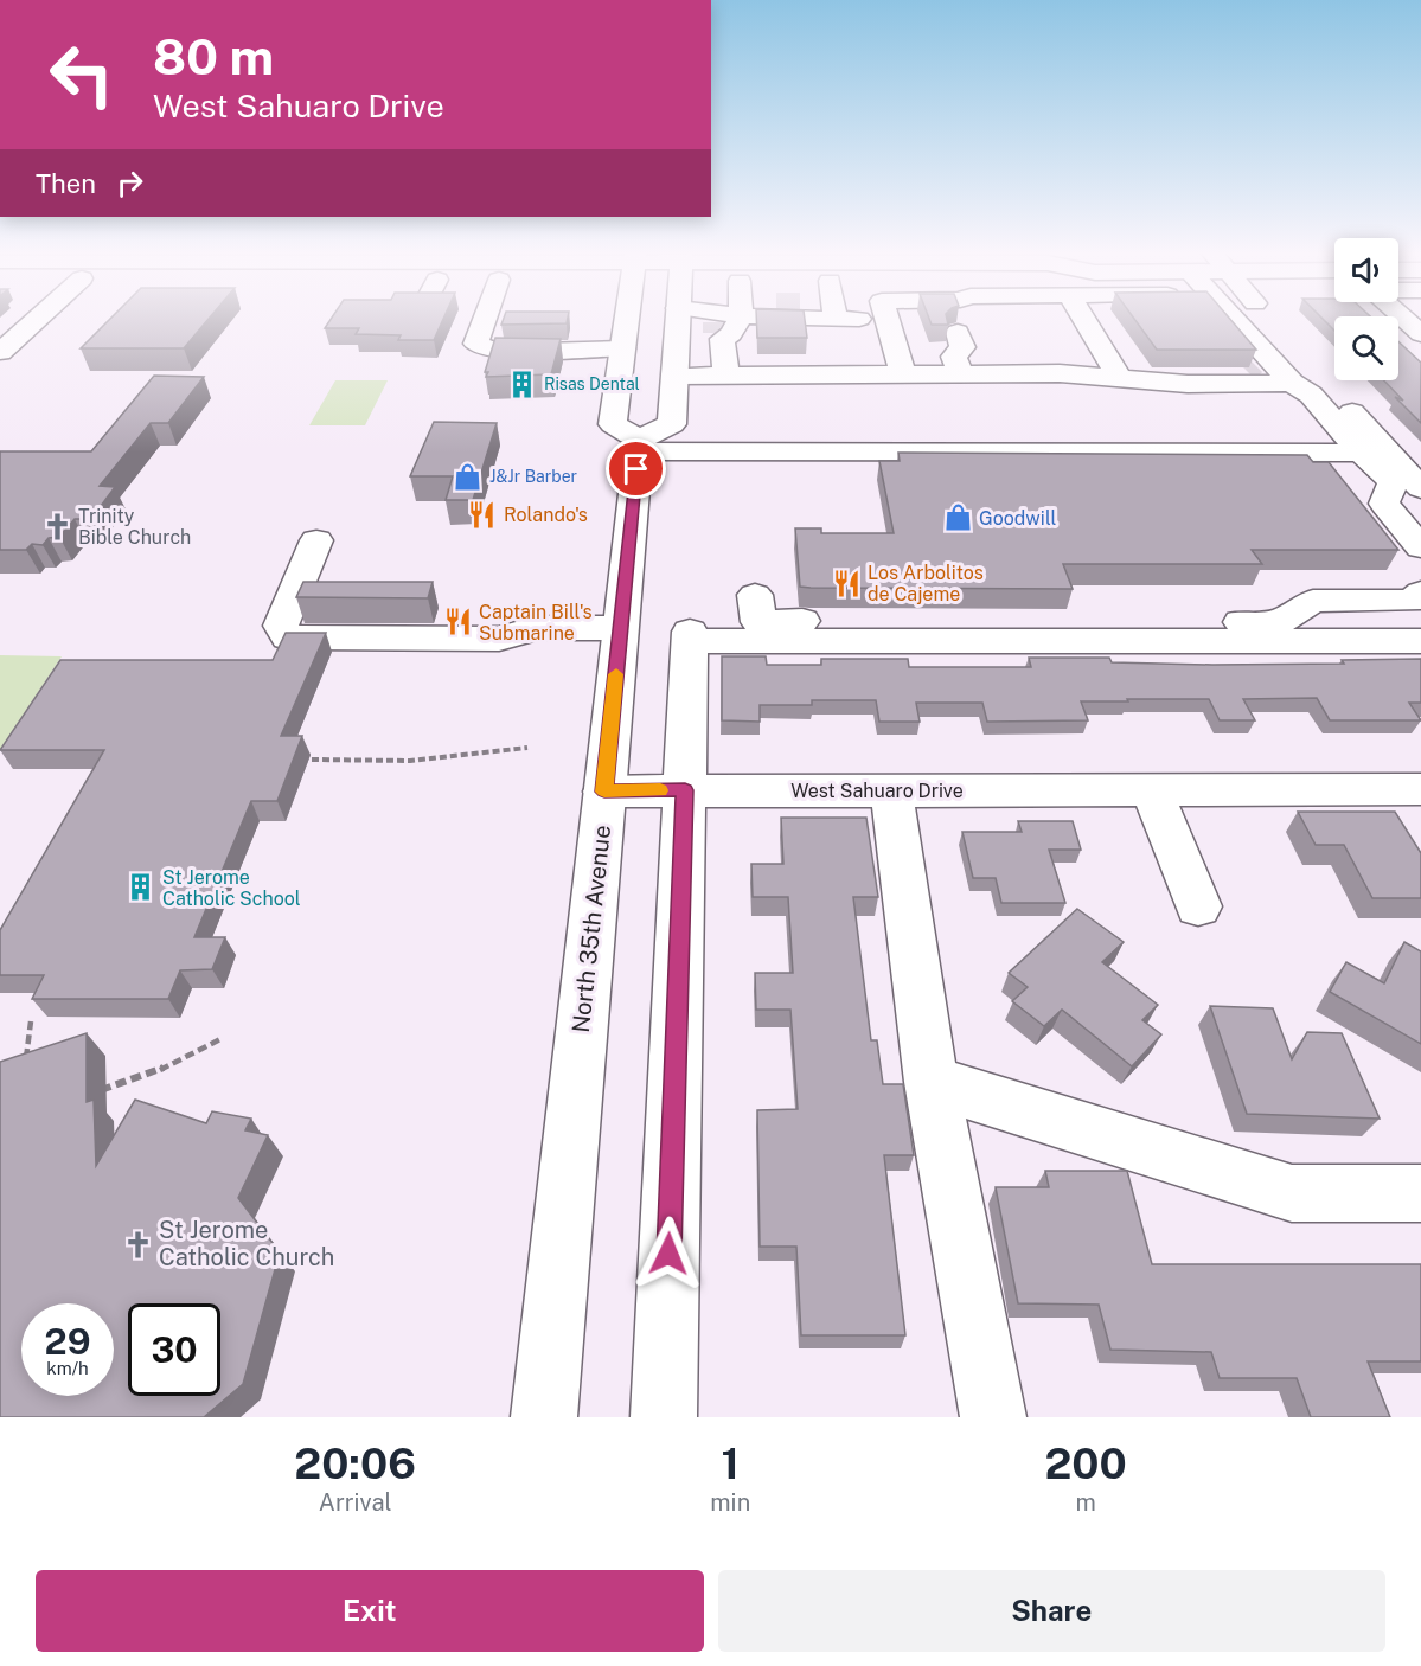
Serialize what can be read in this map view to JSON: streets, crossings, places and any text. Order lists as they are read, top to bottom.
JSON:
{
  "streets": {
    "main road": ["West Sahuaro Drive", "North 35th Avenue"]
  },
  "crossings": [
    ["West Sahuaro Drive", "North 35th Avenue"]
  ],
  "places": {
    "building": ["Risas Dental", "St Jerome Catholic School"],
    "shop": ["J&Jr Barber", "Goodwill"],
    "restaurant": ["Rolando's", "Los Arbolitos de Cajeme", "Captain Bill's Submarine"],
    "church": ["Trinity Bible Church", "St Jerome Catholic Church"]
  },
  "page": {
    "turn": ["80 m", "West Sahuaro Drive"],
    "then": "Then",
    "speed": "29 km/h",
    "limit": "30",
    "eta": [
      "20:06",
      "Arrival",
      "1",
      "min",
      "200",
      "m"
    ],
    "buttons": ["Exit", "Share"]
  }
}
